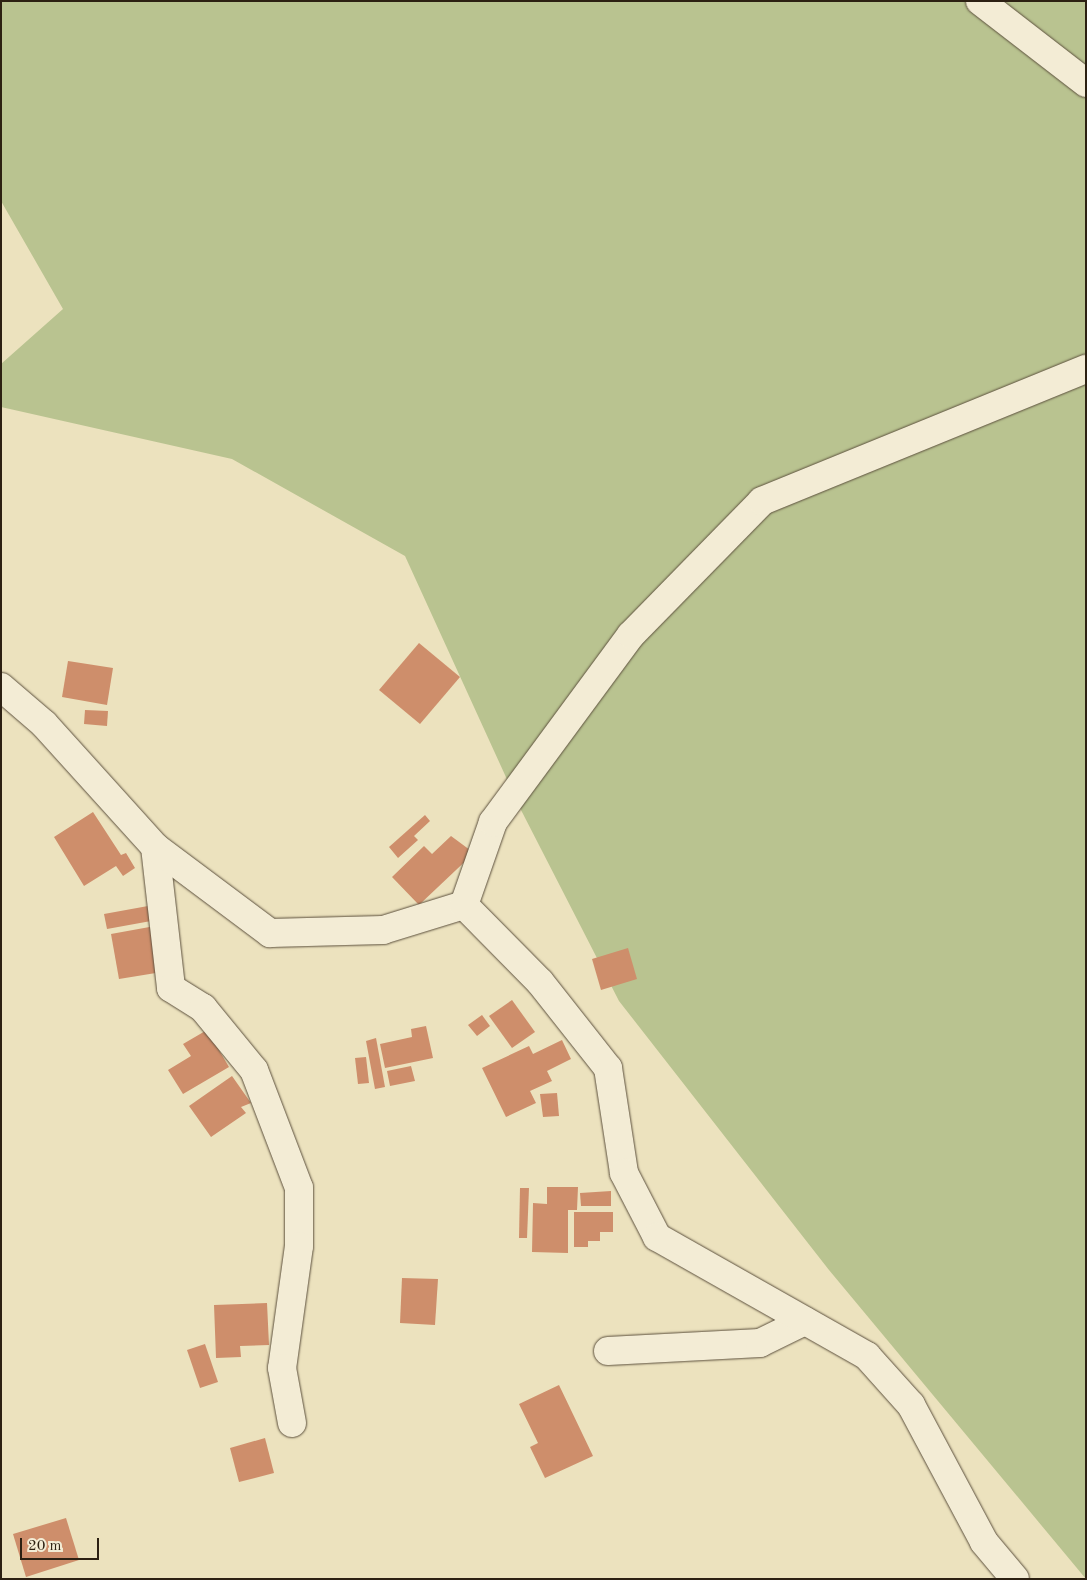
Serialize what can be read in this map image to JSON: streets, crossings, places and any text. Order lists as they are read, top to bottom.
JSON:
{
  "scale_bar": "20 m"
}
